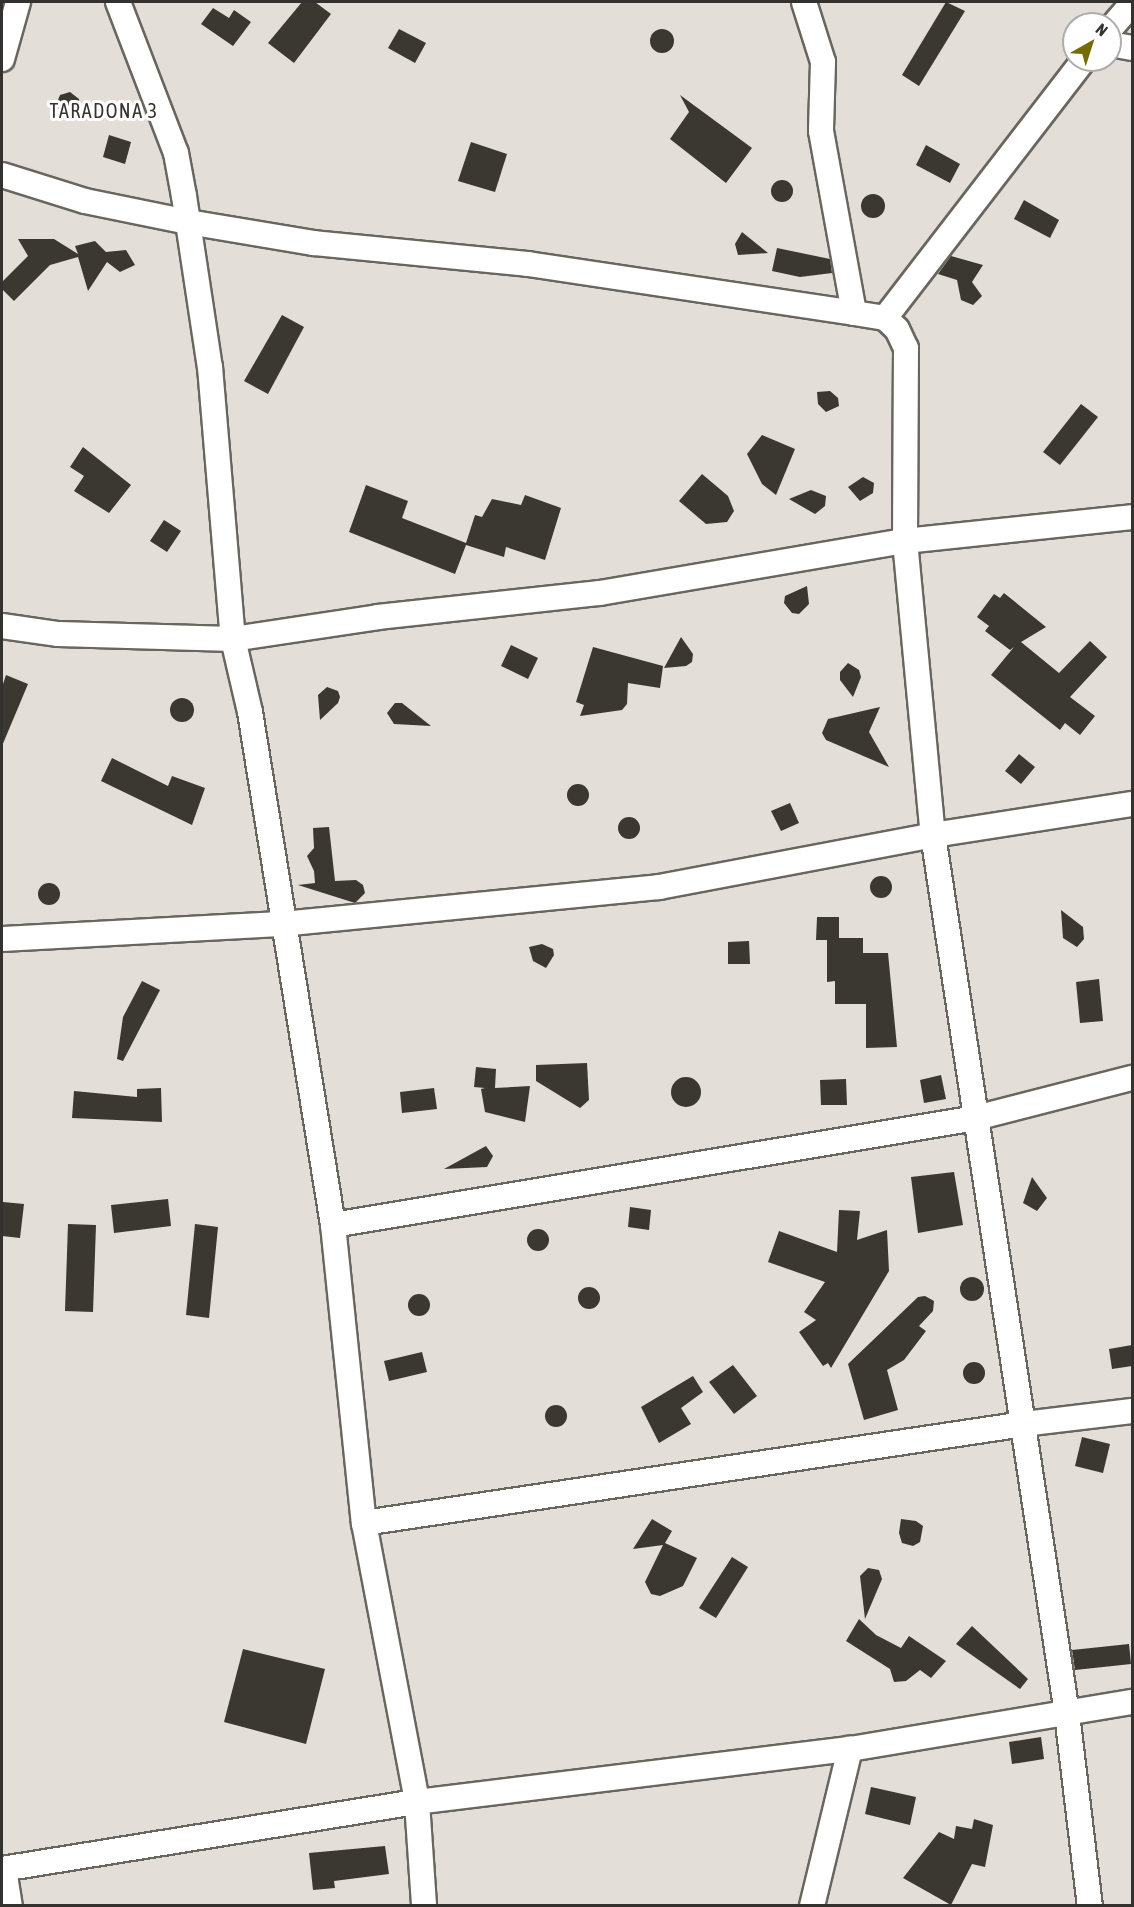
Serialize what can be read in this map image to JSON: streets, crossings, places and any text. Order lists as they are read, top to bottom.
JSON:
{
  "districts": ["TARADONA 3"],
  "north": "top right"
}
